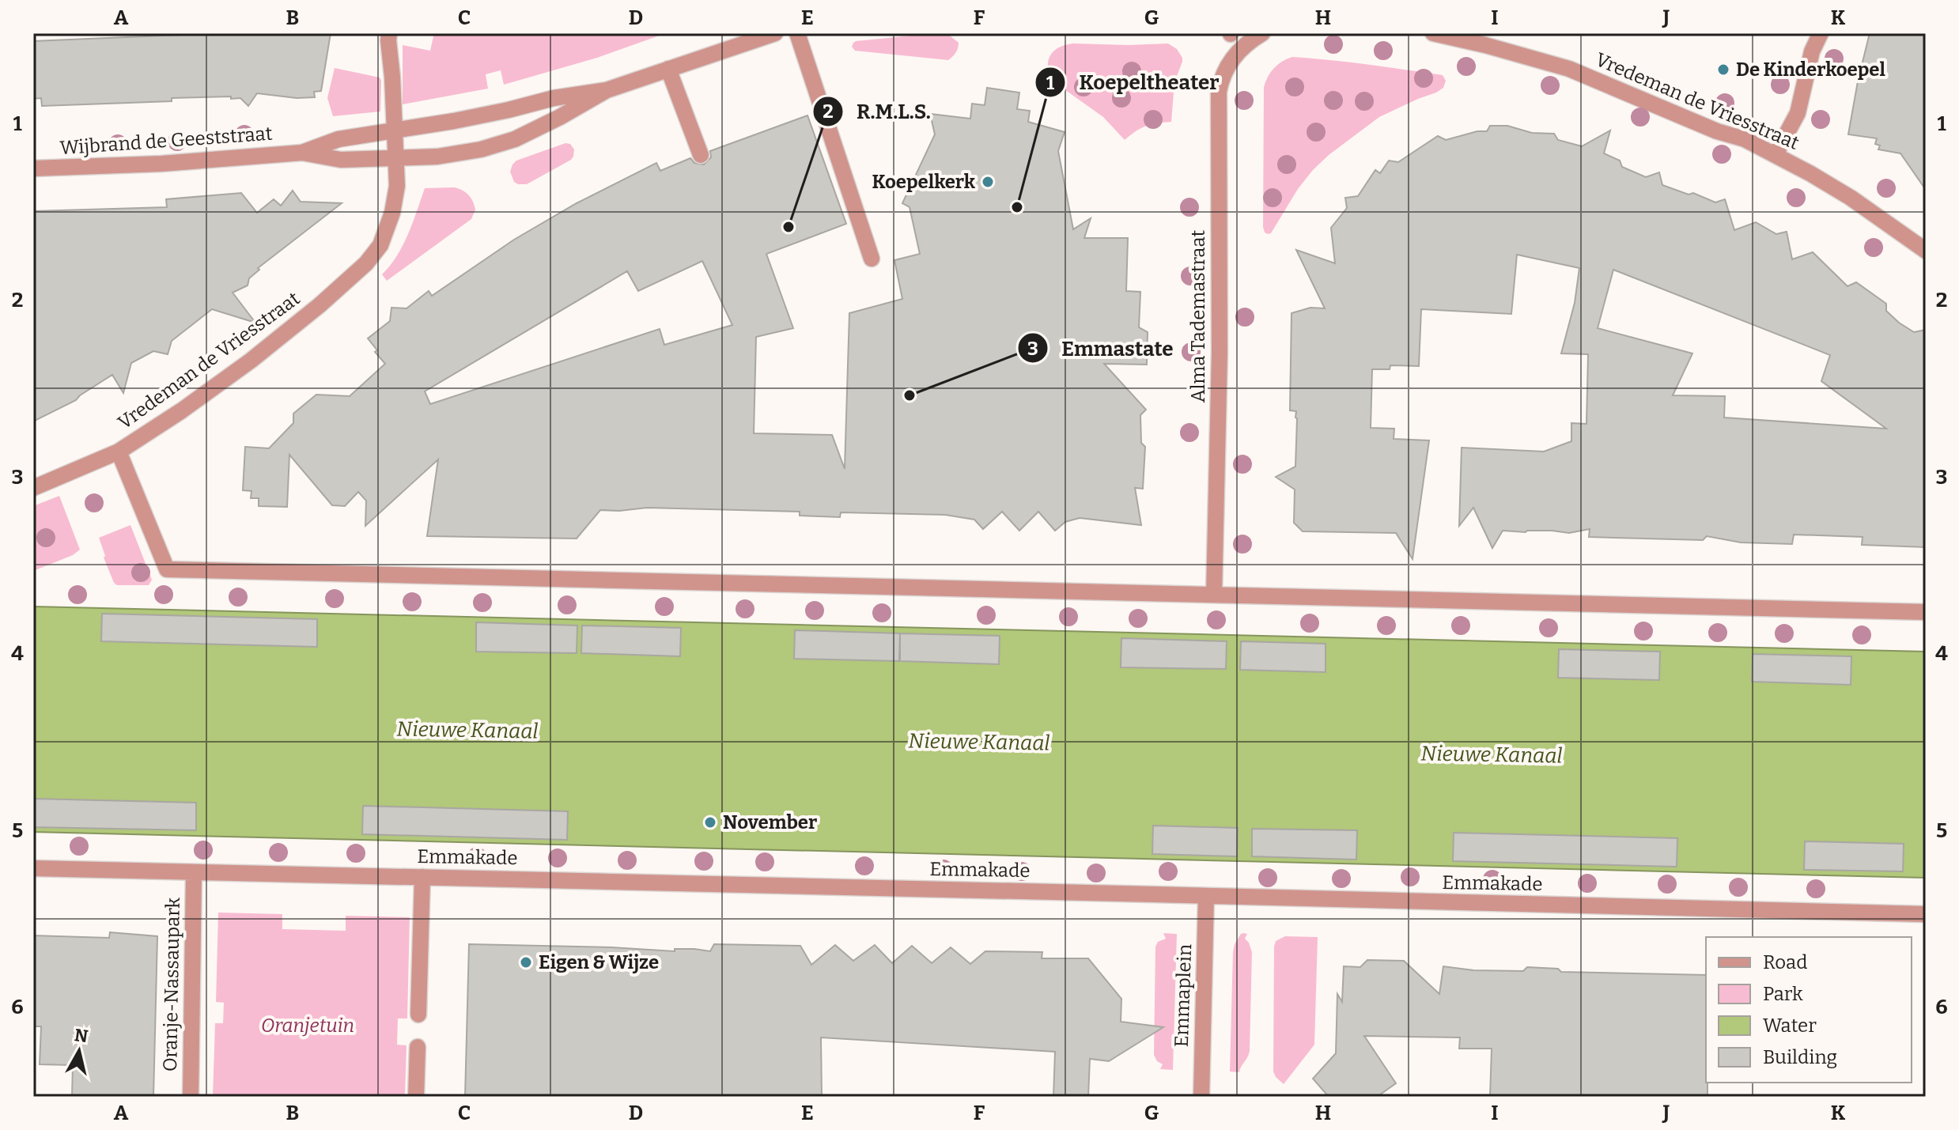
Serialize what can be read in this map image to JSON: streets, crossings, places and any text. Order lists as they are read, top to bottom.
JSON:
{
  "streets": {
    "street": [
      "Vredeman de Vriesstraat",
      "Wijbrand de Geeststraat",
      "Alma Tademastraat",
      "Emmakade",
      "Oranje-Nassaupark",
      "Emmaplein"
    ]
  },
  "crossings": [
    ["Vredeman de Vriesstraat", "Wijbrand de Geeststraat"],
    ["Emmakade", "Oranje-Nassaupark"],
    ["Emmakade", "Emmaplein"]
  ],
  "water": ["Nieuwe Kanaal"],
  "parks": ["Oranjetuin"],
  "places": [
    "De Kinderkoepel",
    "Koepelkerk",
    "Koepeltheater",
    "R.M.L.S.",
    "Emmastate",
    "November",
    "Eigen & Wijze"
  ],
  "legend": [
    "Road",
    "Park",
    "Water",
    "Building"
  ],
  "north": "top",
  "grid": {
    "columns": [
      "A",
      "B",
      "C",
      "D",
      "E",
      "F",
      "G",
      "H",
      "I",
      "J",
      "K"
    ],
    "rows": [
      "1",
      "2",
      "3",
      "4",
      "5",
      "6"
    ]
  }
}
